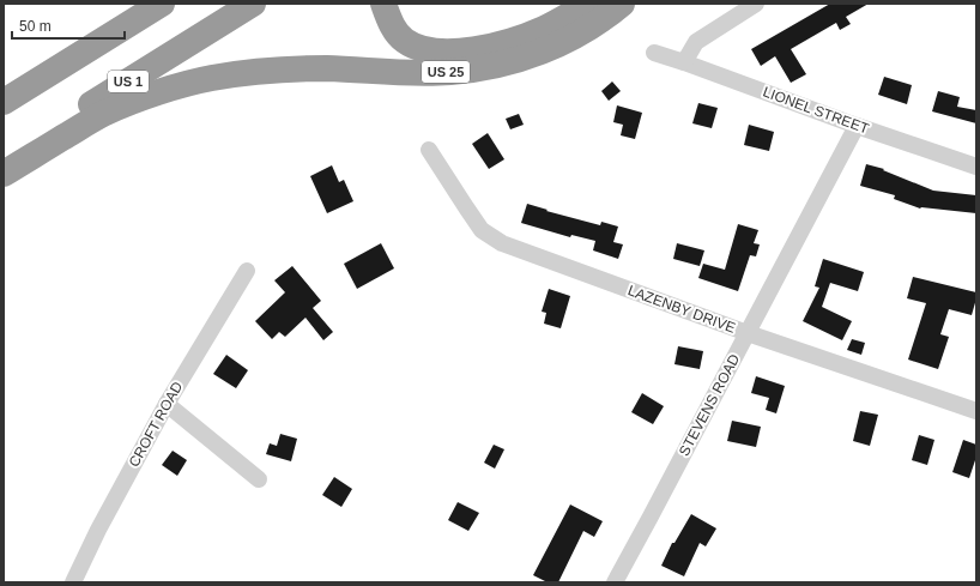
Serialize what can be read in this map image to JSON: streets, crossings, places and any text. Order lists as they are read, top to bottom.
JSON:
{
  "streets": {
    "highway": ["US 25", "US 1"],
    "street": [
      "LIONEL STREET",
      "LAZENBY DRIVE",
      "STEVENS ROAD",
      "CROFT ROAD"
    ]
  },
  "crossings": [
    ["LIONEL STREET", "STEVENS ROAD"],
    ["LAZENBY DRIVE", "STEVENS ROAD"]
  ],
  "scale_bar": "50 m"
}
